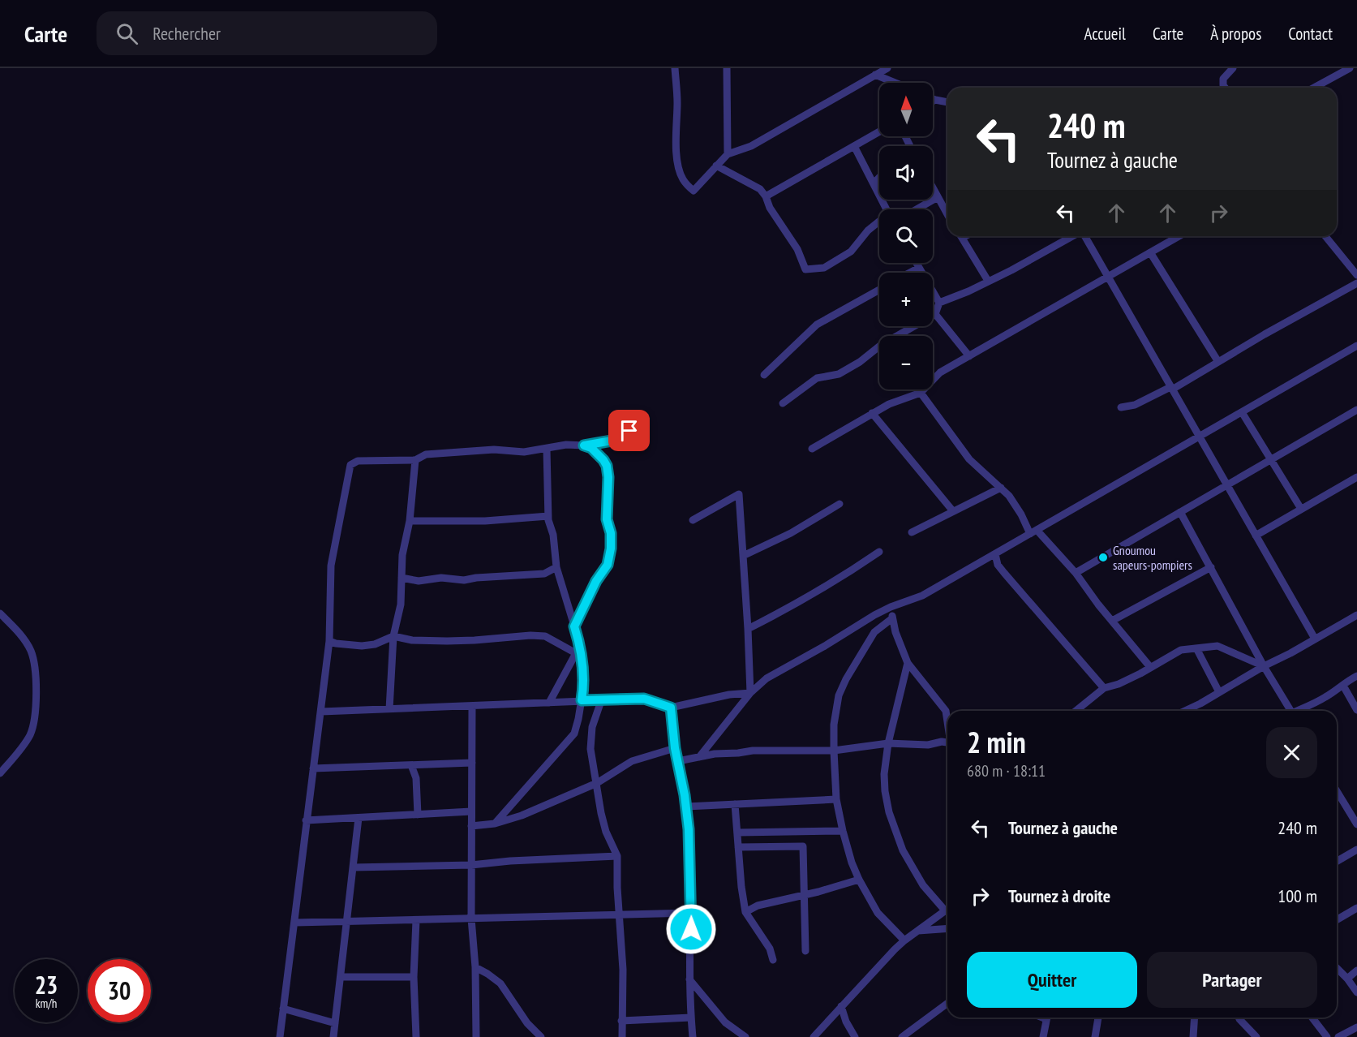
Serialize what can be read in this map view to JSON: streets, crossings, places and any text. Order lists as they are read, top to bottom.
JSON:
{
  "places": ["Gnoumou sapeurs-pompiers"],
  "north": "top",
  "page": {
    "header": "Carte",
    "search": "Rechercher",
    "nav": [
      "Accueil",
      "Carte",
      "À propos",
      "Contact"
    ],
    "map_buttons": ["+", "−"],
    "turn": ["240 m", "Tournez à gauche"],
    "heading": ["2 min", "680 m · 18:11"],
    "list": [
      {
        "name": "Tournez à gauche",
        "value": "240 m"
      },
      {
        "name": "Tournez à droite",
        "value": "100 m"
      }
    ],
    "buttons": ["Quitter", "Partager"],
    "speed": "23 km/h",
    "limit": "30"
  }
}
